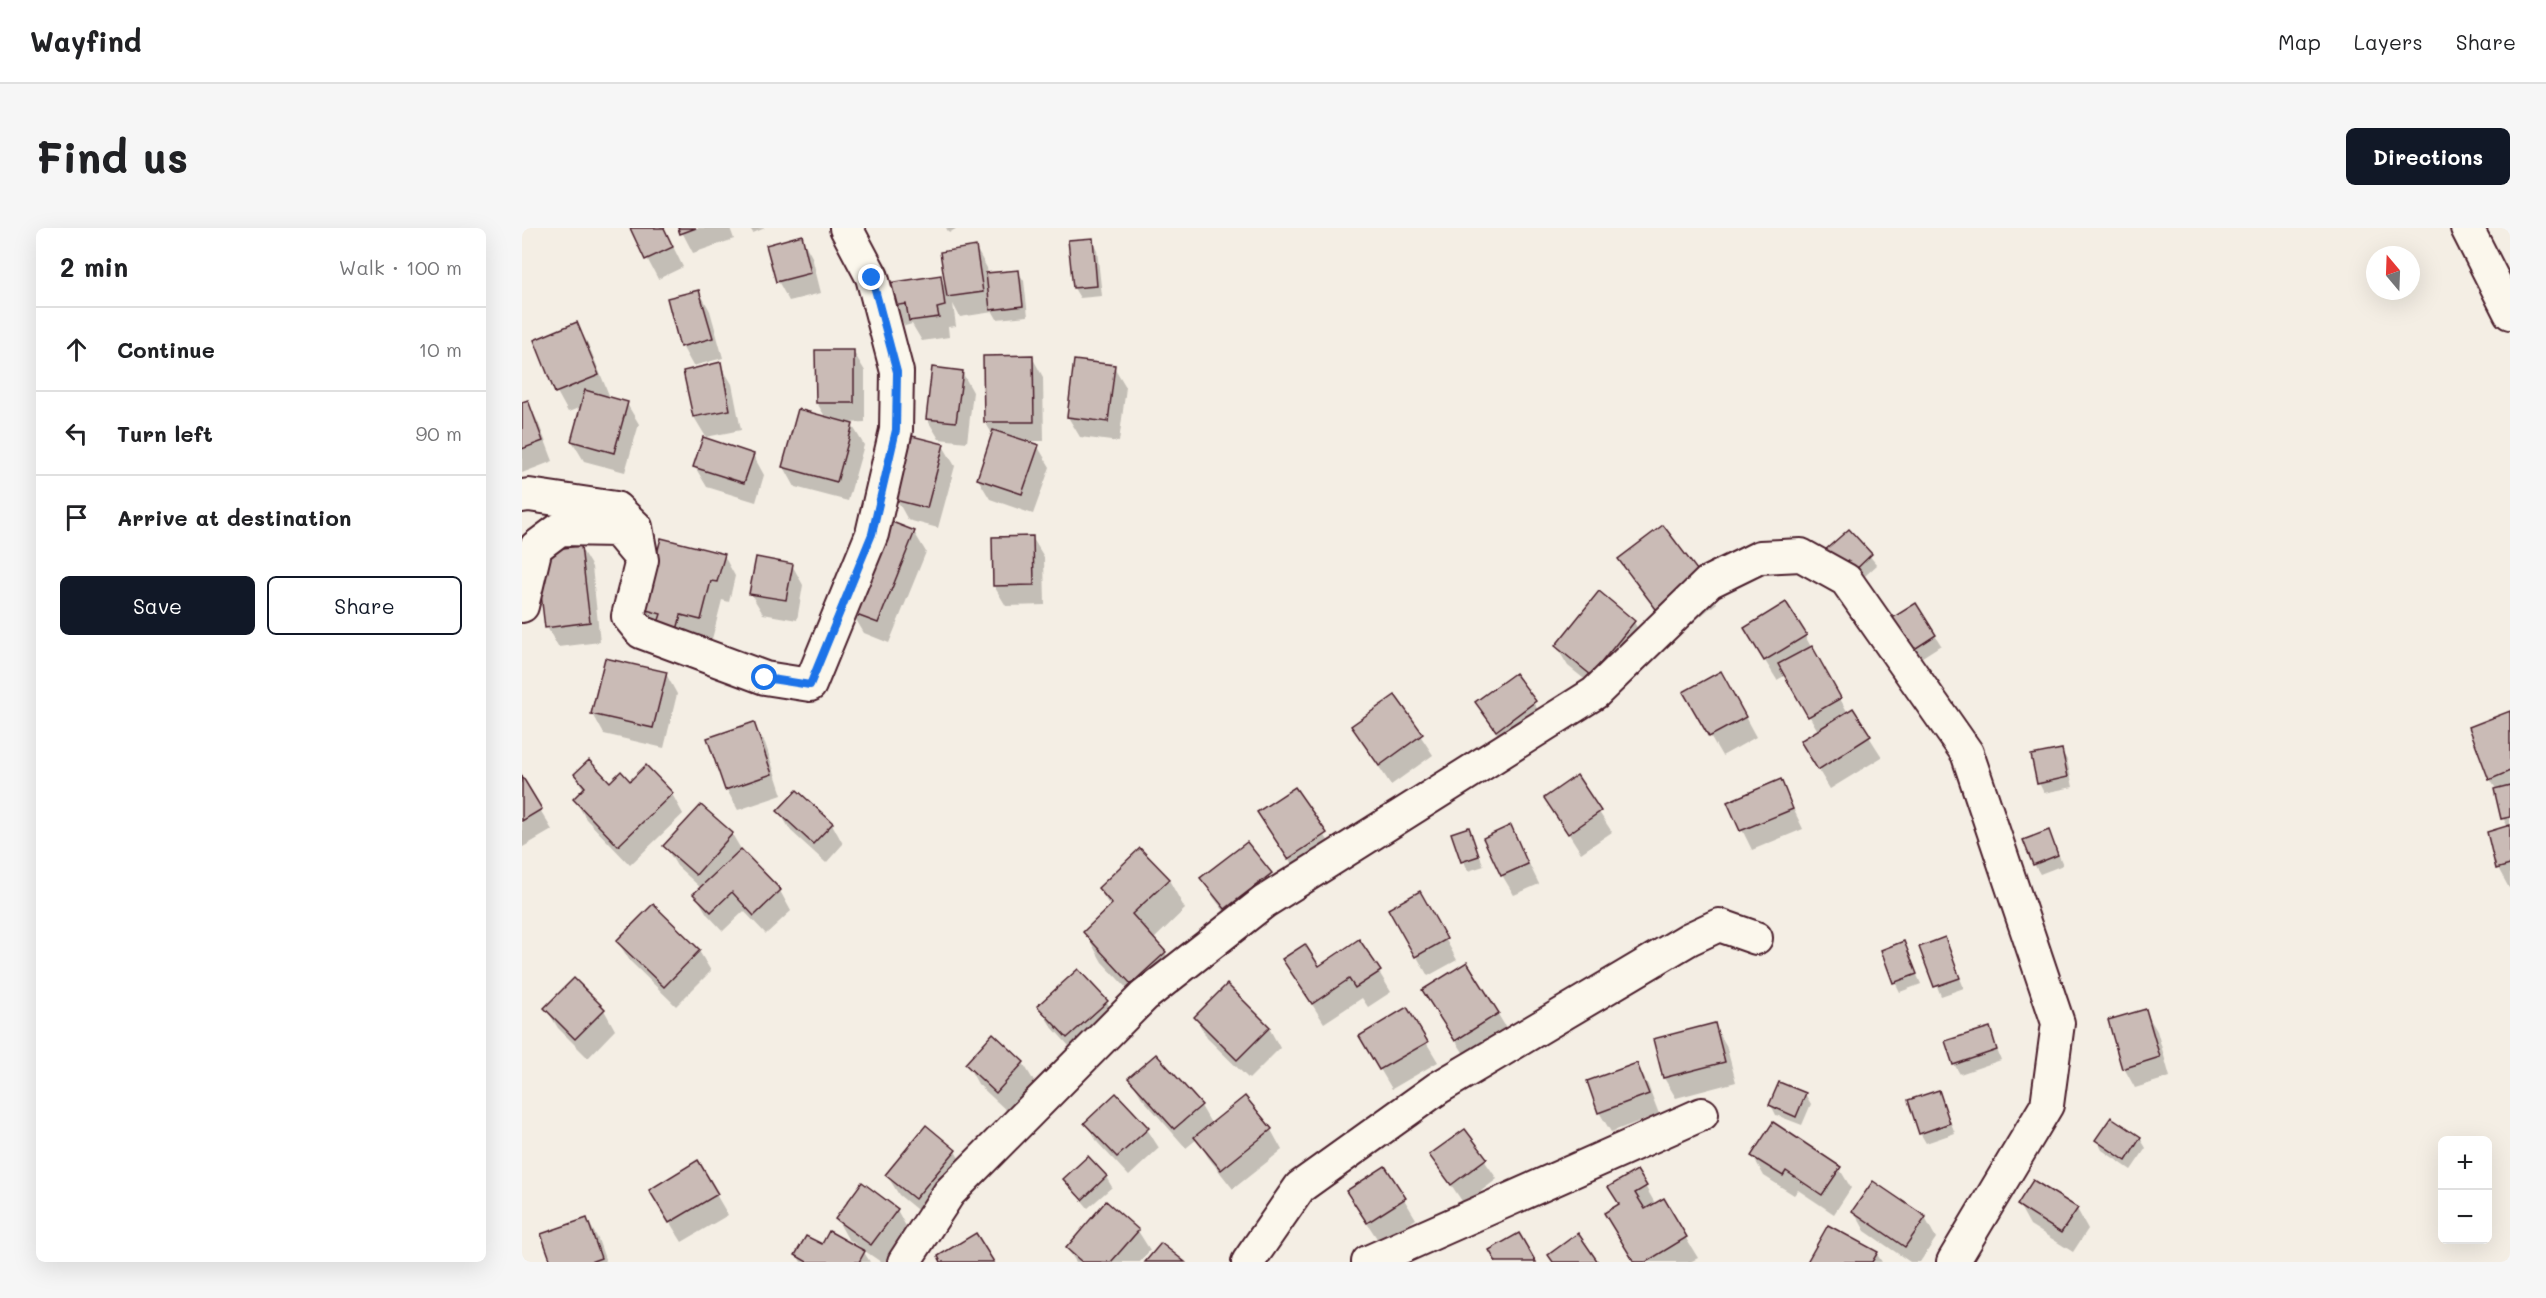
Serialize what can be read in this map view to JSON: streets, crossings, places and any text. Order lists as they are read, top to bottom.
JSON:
{
  "north": "top",
  "page": {
    "header": "Wayfind",
    "nav": ["Map", "Layers", "Share"],
    "buttons": [
      "Directions",
      ["Save", "Share"]
    ],
    "title": "Find us",
    "heading": ["2 min", "Walk · 100 m"],
    "list": [
      ["Continue", "10 m"],
      ["Turn left", "90 m"],
      "Arrive at destination"
    ],
    "map_buttons": ["+", "−"]
  }
}
